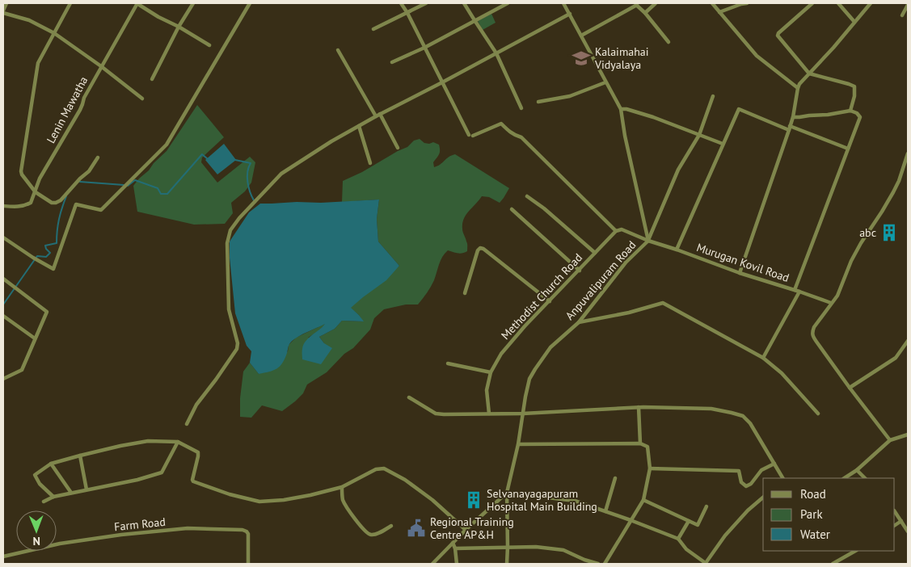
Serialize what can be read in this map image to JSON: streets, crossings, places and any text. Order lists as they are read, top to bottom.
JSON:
{
  "streets": {
    "street": [
      "Lenin Mawatha",
      "Murugan Kovil Road",
      "Anpuvalipuram Road",
      "Methodist Church Road",
      "Farm Road"
    ]
  },
  "crossings": [
    ["Murugan Kovil Road", "Anpuvalipuram Road"]
  ],
  "places": {
    "school or university": ["Kalaimahai Vidyalaya"],
    "building": ["abc", "Selvanayagapuram Hospital Main Building"],
    "public building": ["Regional Training Centre AP&H"]
  },
  "legend": ["Road", "Park", "Water"],
  "north": "bottom"
}
